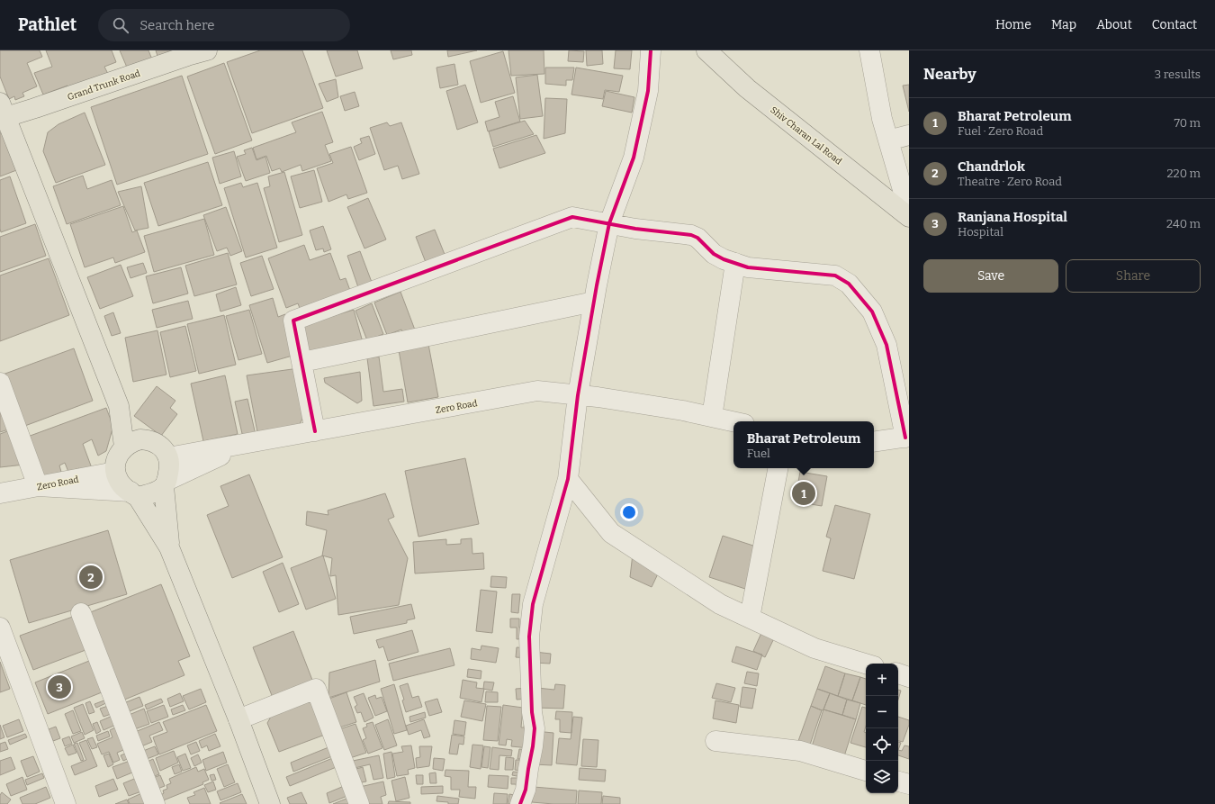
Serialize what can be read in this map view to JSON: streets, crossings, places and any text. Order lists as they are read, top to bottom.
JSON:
{
  "streets": {
    "main road": ["Grand Trunk Road", "Shiv Charan Lal Road"],
    "street": ["Zero Road"]
  },
  "page": {
    "header": "Pathlet",
    "search": "Search here",
    "nav": [
      "Home",
      "Map",
      "About",
      "Contact"
    ],
    "heading": ["Nearby", "3 results"],
    "list": [
      {
        "mark": "1",
        "name": "Bharat Petroleum",
        "note": "Fuel · Zero Road",
        "value": "70 m"
      },
      {
        "mark": "2",
        "name": "Chandrlok",
        "note": "Theatre · Zero Road",
        "value": "220 m"
      },
      {
        "mark": "3",
        "name": "Ranjana Hospital",
        "note": "Hospital",
        "value": "240 m"
      }
    ],
    "buttons": ["Save", "Share"],
    "popup": ["Bharat Petroleum", "Fuel"],
    "pins": ["1", "2", "3"],
    "map_buttons": ["+", "−"]
  }
}
